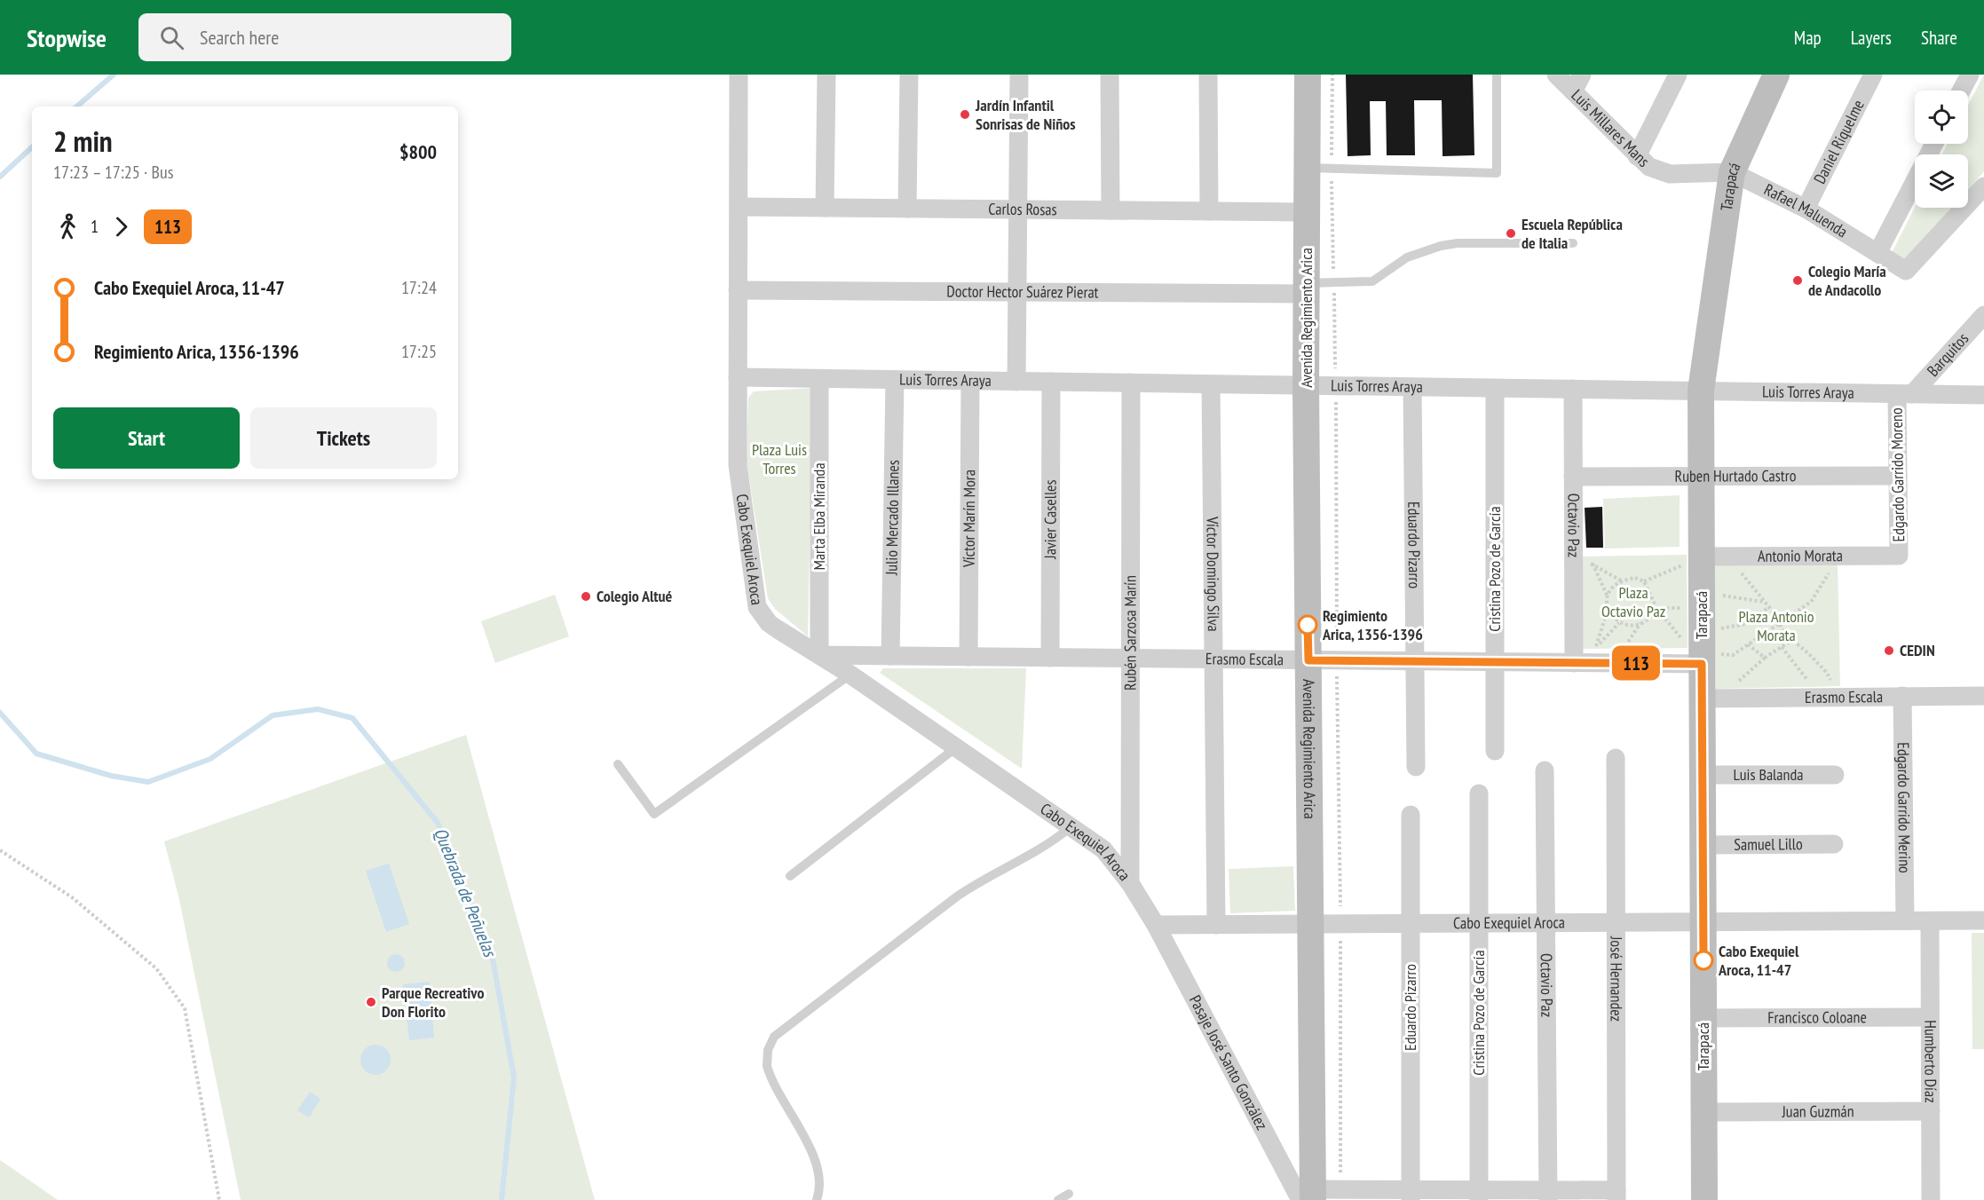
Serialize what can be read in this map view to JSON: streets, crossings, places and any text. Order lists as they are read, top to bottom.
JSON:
{
  "streets": {
    "street": [
      "Luis Millares Mans",
      "Daniel Riquelme",
      "Tarapacá",
      "Carlos Rosas",
      "Rafael Maluenda",
      "Doctor Hector Suárez Pierat",
      "Avenida Regimiento Arica",
      "Barquitos",
      "Luis Torres Araya",
      "Edgardo Garrido Moreno",
      "Ruben Hurtado Castro",
      "Marta Elba Miranda",
      "Julio Mercado Illanes",
      "Víctor Marín Mora",
      "Javier Caselles",
      "Octavio Paz",
      "Eduardo Pizarro",
      "Cabo Exequiel Aroca",
      "Antonio Morata",
      "Cristina Pozo de García",
      "Víctor Domingo Silva",
      "Rubén Sarzosa Marín",
      "Erasmo Escala",
      "Luis Balanda",
      "Edgardo Garrido Merino",
      "Samuel Lillo",
      "José Hernandez",
      "Francisco Coloane",
      "Humberto Díaz",
      "Pasaje José Santo González",
      "Juan Guzmán"
    ]
  },
  "crossings": [
    ["Luis Millares Mans", "Tarapacá"],
    ["Luis Millares Mans", "Rafael Maluenda"],
    ["Daniel Riquelme", "Rafael Maluenda"],
    ["Tarapacá", "Rafael Maluenda"],
    ["Tarapacá", "Luis Torres Araya"],
    ["Tarapacá", "Ruben Hurtado Castro"],
    ["Tarapacá", "Cabo Exequiel Aroca"],
    ["Tarapacá", "Antonio Morata"],
    ["Tarapacá", "Erasmo Escala"],
    ["Tarapacá", "Luis Balanda"],
    ["Tarapacá", "Samuel Lillo"],
    ["Tarapacá", "Francisco Coloane"],
    ["Tarapacá", "Juan Guzmán"],
    ["Carlos Rosas", "Avenida Regimiento Arica"],
    ["Carlos Rosas", "Cabo Exequiel Aroca"],
    ["Doctor Hector Suárez Pierat", "Avenida Regimiento Arica"],
    ["Doctor Hector Suárez Pierat", "Cabo Exequiel Aroca"],
    ["Avenida Regimiento Arica", "Luis Torres Araya"],
    ["Avenida Regimiento Arica", "Cabo Exequiel Aroca"],
    ["Avenida Regimiento Arica", "Erasmo Escala"],
    ["Avenida Regimiento Arica", "Pasaje José Santo González"],
    ["Barquitos", "Luis Torres Araya"],
    ["Barquitos", "Edgardo Garrido Moreno"],
    ["Luis Torres Araya", "Edgardo Garrido Moreno"],
    ["Luis Torres Araya", "Marta Elba Miranda"],
    ["Luis Torres Araya", "Julio Mercado Illanes"],
    ["Luis Torres Araya", "Víctor Marín Mora"],
    ["Luis Torres Araya", "Javier Caselles"],
    ["Luis Torres Araya", "Octavio Paz"],
    ["Luis Torres Araya", "Eduardo Pizarro"],
    ["Luis Torres Araya", "Cabo Exequiel Aroca"],
    ["Luis Torres Araya", "Cristina Pozo de García"],
    ["Luis Torres Araya", "Víctor Domingo Silva"],
    ["Luis Torres Araya", "Rubén Sarzosa Marín"],
    ["Edgardo Garrido Moreno", "Ruben Hurtado Castro"],
    ["Edgardo Garrido Moreno", "Antonio Morata"],
    ["Ruben Hurtado Castro", "Octavio Paz"],
    ["Marta Elba Miranda", "Cabo Exequiel Aroca"],
    ["Marta Elba Miranda", "Erasmo Escala"],
    ["Julio Mercado Illanes", "Erasmo Escala"],
    ["Víctor Marín Mora", "Erasmo Escala"],
    ["Javier Caselles", "Erasmo Escala"],
    ["Octavio Paz", "Cabo Exequiel Aroca"],
    ["Octavio Paz", "Erasmo Escala"],
    ["Eduardo Pizarro", "Cabo Exequiel Aroca"],
    ["Eduardo Pizarro", "Erasmo Escala"],
    ["Cabo Exequiel Aroca", "Cristina Pozo de García"],
    ["Cabo Exequiel Aroca", "Víctor Domingo Silva"],
    ["Cabo Exequiel Aroca", "Rubén Sarzosa Marín"],
    ["Cabo Exequiel Aroca", "Erasmo Escala"],
    ["Cabo Exequiel Aroca", "Edgardo Garrido Merino"],
    ["Cabo Exequiel Aroca", "José Hernandez"],
    ["Cabo Exequiel Aroca", "Humberto Díaz"],
    ["Cabo Exequiel Aroca", "Pasaje José Santo González"],
    ["Cristina Pozo de García", "Erasmo Escala"],
    ["Víctor Domingo Silva", "Erasmo Escala"],
    ["Rubén Sarzosa Marín", "Erasmo Escala"],
    ["Erasmo Escala", "Edgardo Garrido Merino"],
    ["Francisco Coloane", "Humberto Díaz"],
    ["Humberto Díaz", "Juan Guzmán"]
  ],
  "water": ["Quebrada de Peñuelas"],
  "parks": ["Plaza Luis Torres", "Plaza Octavio Paz", "Plaza Antonio Morata"],
  "places": [
    "Jardín Infantil Sonrisas de Niños",
    "Escuela República de Italia",
    "Colegio María de Andacollo",
    "Colegio Altué",
    "Regimiento Arica, 1356-1396",
    "CEDIN",
    "Cabo Exequiel Aroca, 11-47",
    "Parque Recreativo Don Florito"
  ],
  "lines": ["bus line 113"],
  "page": {
    "header": "Stopwise",
    "search": "Search here",
    "nav": ["Map", "Layers", "Share"],
    "on_map": "113",
    "heading": ["2 min", "17:23 – 17:25 · Bus", "$800"],
    "legs": ["1", "113"],
    "list": [
      {
        "name": "Cabo Exequiel Aroca, 11-47",
        "value": "17:24"
      },
      {
        "name": "Regimiento Arica, 1356-1396",
        "value": "17:25"
      }
    ],
    "buttons": ["Start", "Tickets"]
  }
}
